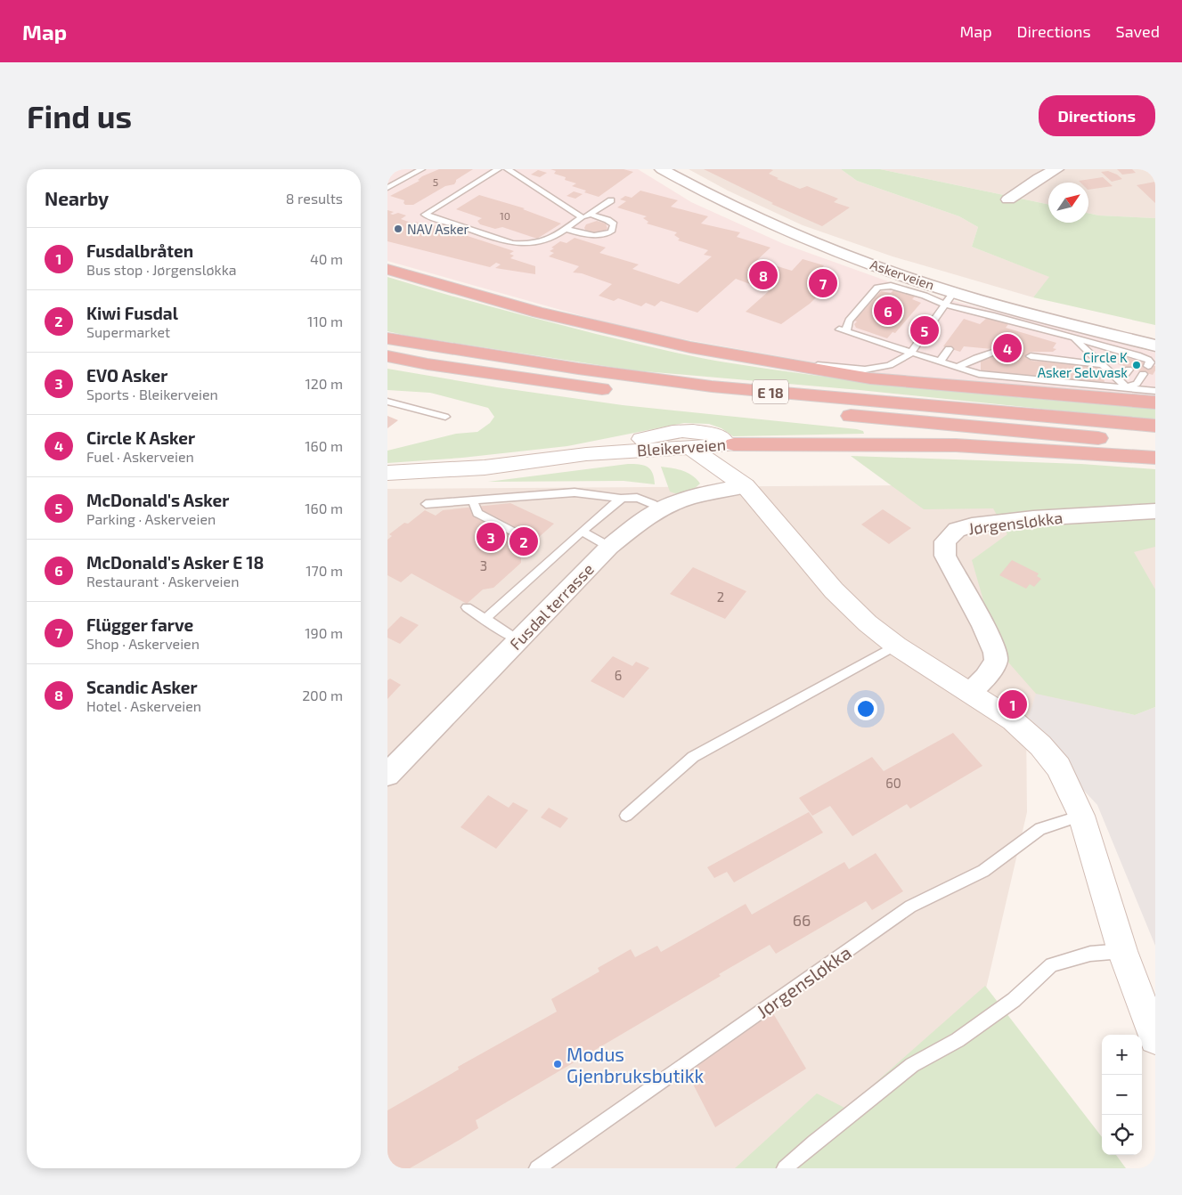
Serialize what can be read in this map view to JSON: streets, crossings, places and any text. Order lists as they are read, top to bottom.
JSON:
{
  "streets": {
    "highway": ["E 18"],
    "street": [
      "Askerveien",
      "Bleikerveien",
      "Jørgensløkka",
      "Fusdal terrasse"
    ]
  },
  "places": ["NAV Asker", "Circle K Asker Selvvask", "Modus Gjenbruksbutikk"],
  "house_numbers": [
    "5",
    "10",
    "3",
    "2",
    "6",
    "60",
    "66"
  ],
  "north": "top right",
  "page": {
    "header": "Map",
    "nav": ["Map", "Directions", "Saved"],
    "buttons": "Directions",
    "title": "Find us",
    "heading": ["Nearby", "8 results"],
    "list": [
      {
        "mark": "1",
        "name": "Fusdalbråten",
        "note": "Bus stop · Jørgensløkka",
        "value": "40 m"
      },
      {
        "mark": "2",
        "name": "Kiwi Fusdal",
        "note": "Supermarket",
        "value": "110 m"
      },
      {
        "mark": "3",
        "name": "EVO Asker",
        "note": "Sports · Bleikerveien",
        "value": "120 m"
      },
      {
        "mark": "4",
        "name": "Circle K Asker",
        "note": "Fuel · Askerveien",
        "value": "160 m"
      },
      {
        "mark": "5",
        "name": "McDonald's Asker",
        "note": "Parking · Askerveien",
        "value": "160 m"
      },
      {
        "mark": "6",
        "name": "McDonald's Asker E 18",
        "note": "Restaurant · Askerveien",
        "value": "170 m"
      },
      {
        "mark": "7",
        "name": "Flügger farve",
        "note": "Shop · Askerveien",
        "value": "190 m"
      },
      {
        "mark": "8",
        "name": "Scandic Asker",
        "note": "Hotel · Askerveien",
        "value": "200 m"
      }
    ],
    "pins": [
      "8",
      "7",
      "6",
      "5",
      "4",
      "3",
      "2",
      "1"
    ],
    "map_buttons": ["+", "−"]
  }
}
